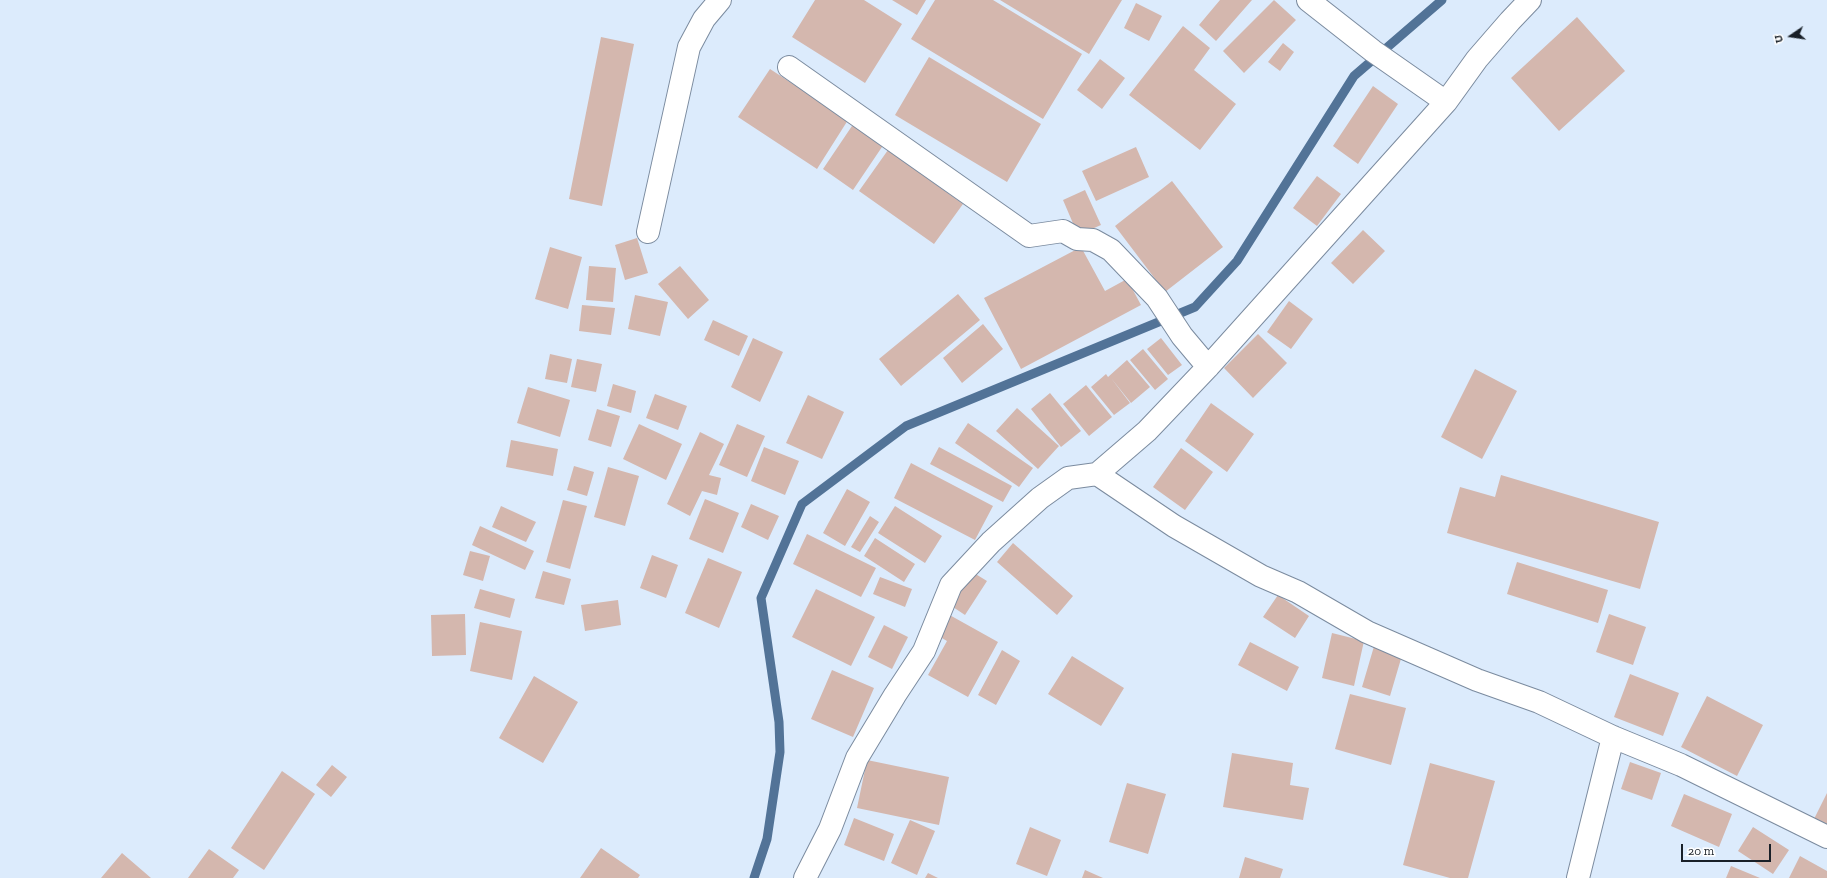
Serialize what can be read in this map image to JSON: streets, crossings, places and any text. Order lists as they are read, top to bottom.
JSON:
{
  "scale_bar": "20 m",
  "north": "left"
}
